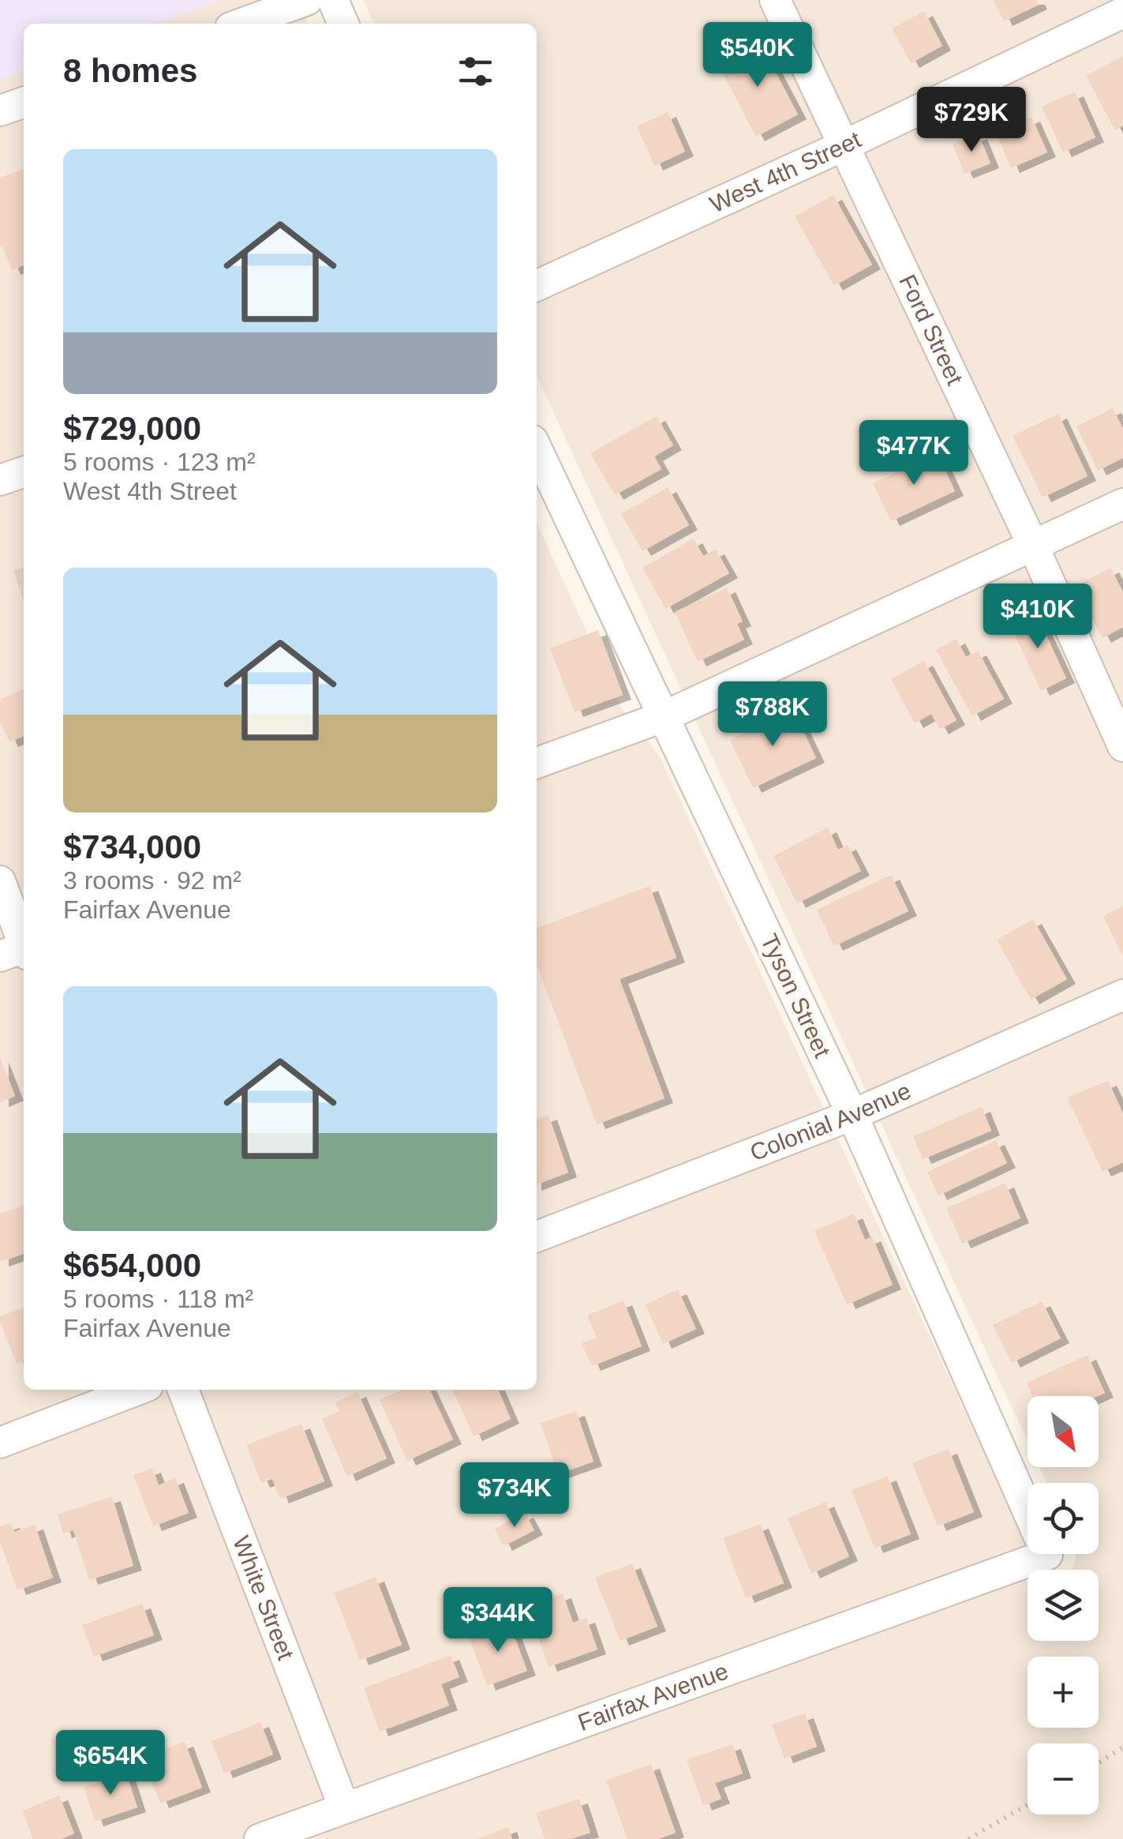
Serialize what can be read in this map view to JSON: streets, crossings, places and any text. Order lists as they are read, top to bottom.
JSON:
{
  "streets": {
    "street": [
      "West 4th Street",
      "Ford Street",
      "Tyson Street",
      "Colonial Avenue",
      "White Street",
      "Fairfax Avenue"
    ]
  },
  "crossings": [
    ["West 4th Street", "Ford Street"],
    ["Tyson Street", "Colonial Avenue"],
    ["Tyson Street", "Fairfax Avenue"],
    ["White Street", "Fairfax Avenue"]
  ],
  "north": "bottom right",
  "page": {
    "price": [
      "$540K",
      "$729K",
      "$477K",
      "$410K",
      "$788K",
      "$734K",
      "$344K",
      "$654K"
    ],
    "heading": "8 homes",
    "list": [
      {
        "name": "$729,000",
        "note": "5 rooms · 123 m² · West 4th Street"
      },
      {
        "name": "$734,000",
        "note": "3 rooms · 92 m² · Fairfax Avenue"
      },
      {
        "name": "$654,000",
        "note": "5 rooms · 118 m² · Fairfax Avenue"
      }
    ],
    "map_buttons": ["+", "−"]
  }
}
